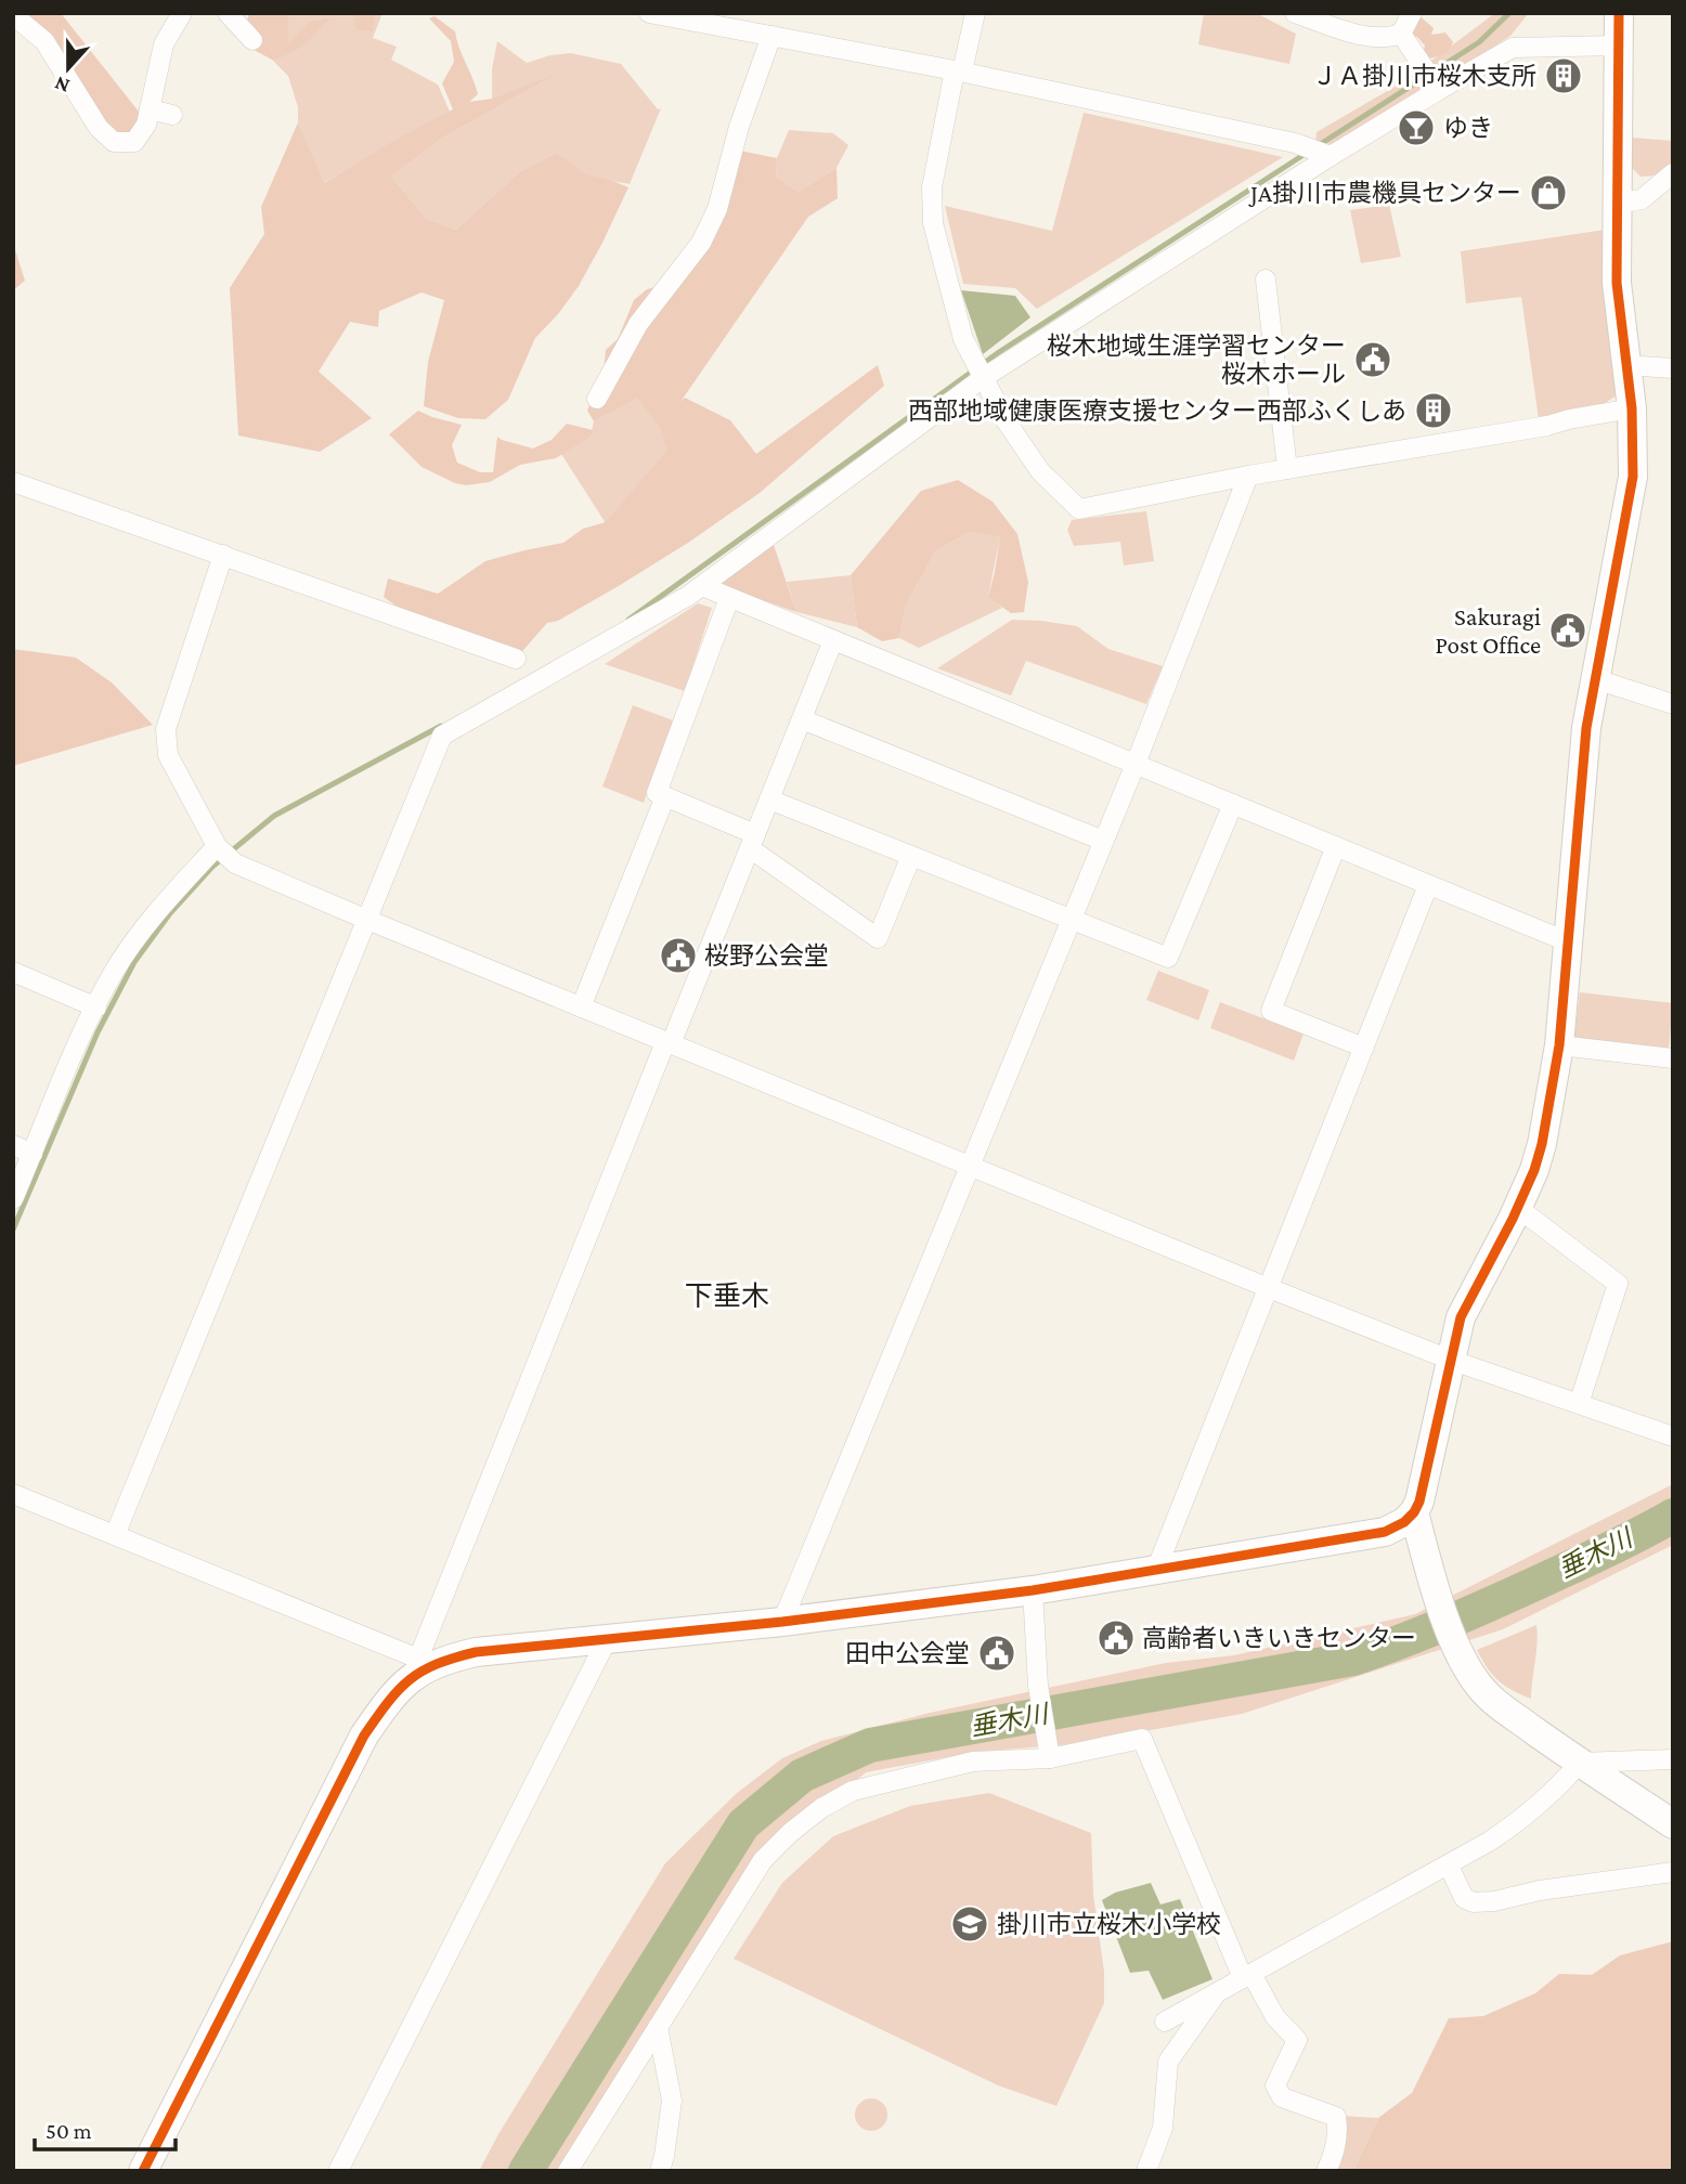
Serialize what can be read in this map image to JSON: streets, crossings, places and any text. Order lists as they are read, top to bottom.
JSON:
{
  "districts": ["下垂木"],
  "water": ["垂木川"],
  "places": {
    "building": ["ＪＡ掛川市桜木支所", "西部地域健康医療支援センター西部ふくしあ"],
    "bar": ["ゆき"],
    "shop": ["JA掛川市農機具センター"],
    "public building": [
      "桜木地域生涯学習センター 桜木ホール",
      "Sakuragi Post Office",
      "桜野公会堂",
      "高齢者いきいきセンター",
      "田中公会堂"
    ],
    "school or university": ["掛川市立桜木小学校"]
  },
  "scale_bar": "50 m",
  "north": "bottom"
}
